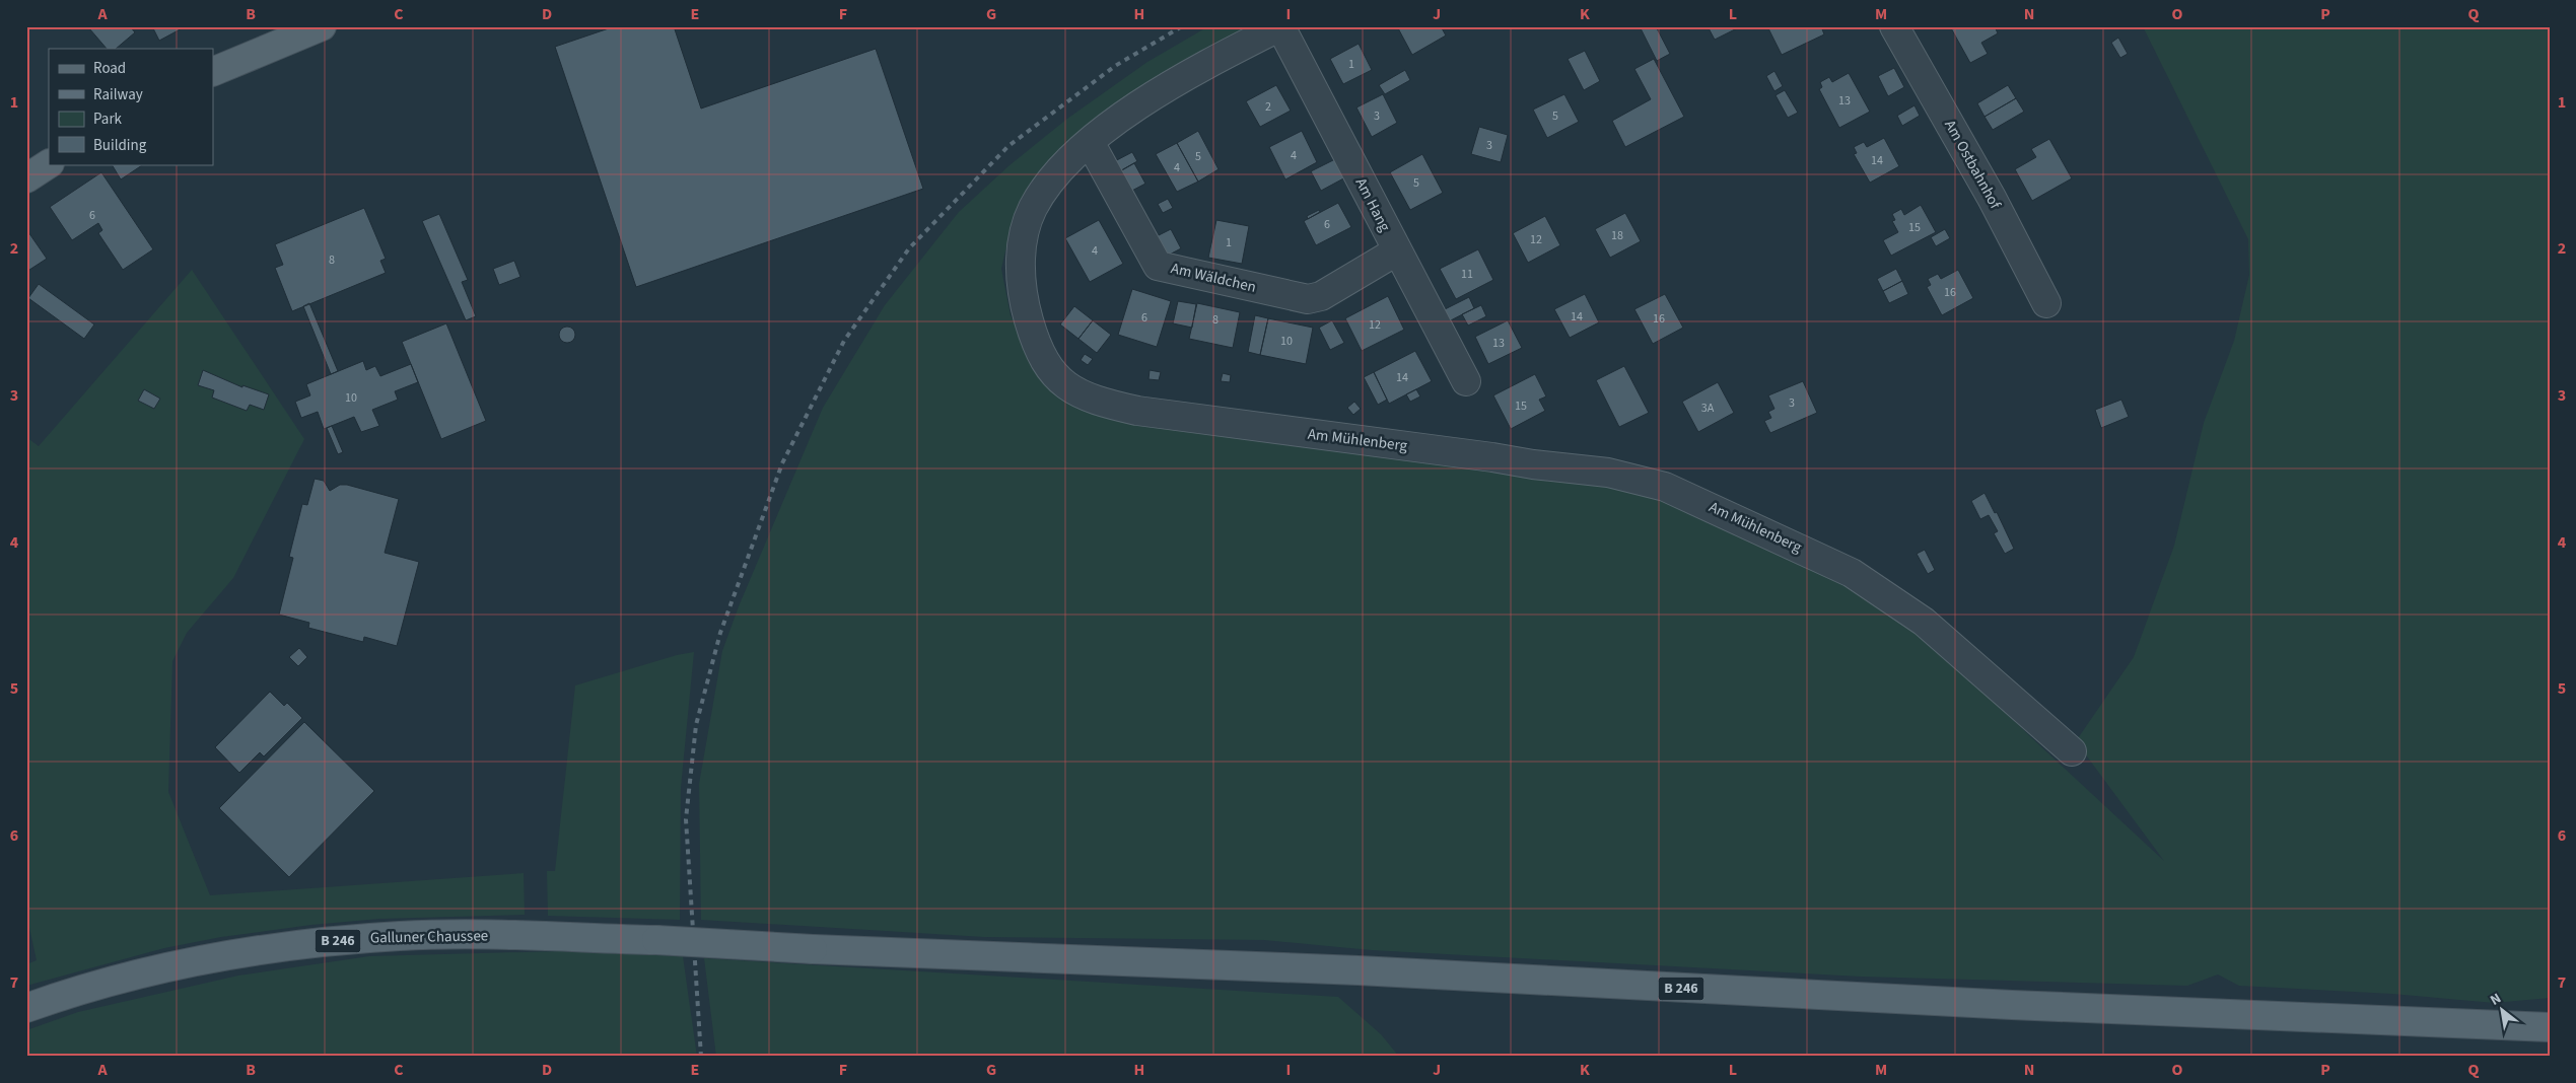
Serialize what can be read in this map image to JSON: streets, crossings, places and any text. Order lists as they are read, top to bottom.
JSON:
{
  "streets": {
    "main road": ["Galluner Chaussee", "B 246"],
    "street": [
      "Am Ostbahnhof",
      "Am Hang",
      "Am Wäldchen",
      "Am Mühlenberg"
    ]
  },
  "crossings": [
    ["Am Hang", "Am Wäldchen"],
    ["Am Hang", "Am Mühlenberg"],
    ["Am Wäldchen", "Am Mühlenberg"]
  ],
  "house_numbers": [
    "1",
    "13",
    "2",
    "3",
    "5",
    "3",
    "4",
    "5",
    "14",
    "4",
    "5",
    "6",
    "6",
    "15",
    "18",
    "12",
    "1",
    "4",
    "8",
    "11",
    "16",
    "14",
    "6",
    "16",
    "8",
    "12",
    "10",
    "13",
    "14",
    "10",
    "3",
    "15",
    "3A"
  ],
  "legend": [
    "Road",
    "Railway",
    "Park",
    "Building"
  ],
  "north": "top left",
  "grid": {
    "columns": [
      "A",
      "B",
      "C",
      "D",
      "E",
      "F",
      "G",
      "H",
      "I",
      "J",
      "K",
      "L",
      "M",
      "N",
      "O",
      "P",
      "Q"
    ],
    "rows": [
      "1",
      "2",
      "3",
      "4",
      "5",
      "6",
      "7"
    ]
  }
}
